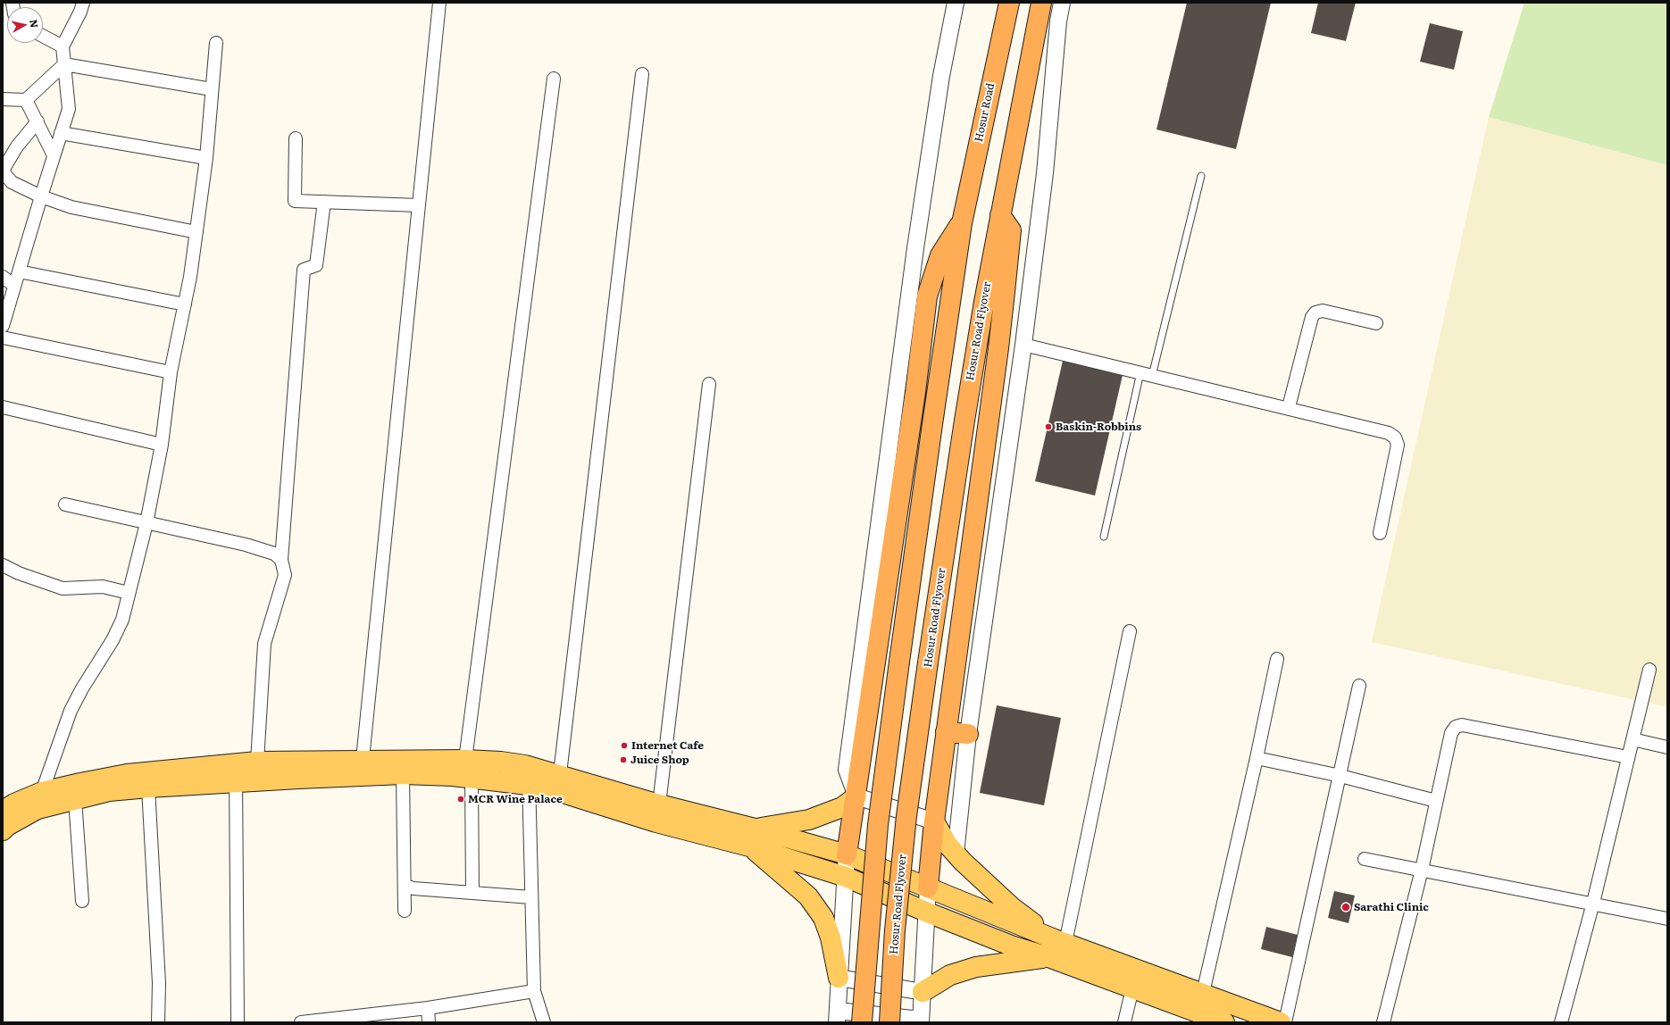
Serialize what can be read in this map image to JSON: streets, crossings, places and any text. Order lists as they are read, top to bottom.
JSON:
{
  "streets": {
    "highway": ["Hosur Road", "Hosur Road Flyover"]
  },
  "places": [
    "Baskin-Robbins",
    "Internet Cafe",
    "Juice Shop",
    "MCR Wine Palace",
    "Sarathi Clinic"
  ],
  "north": "right"
}
